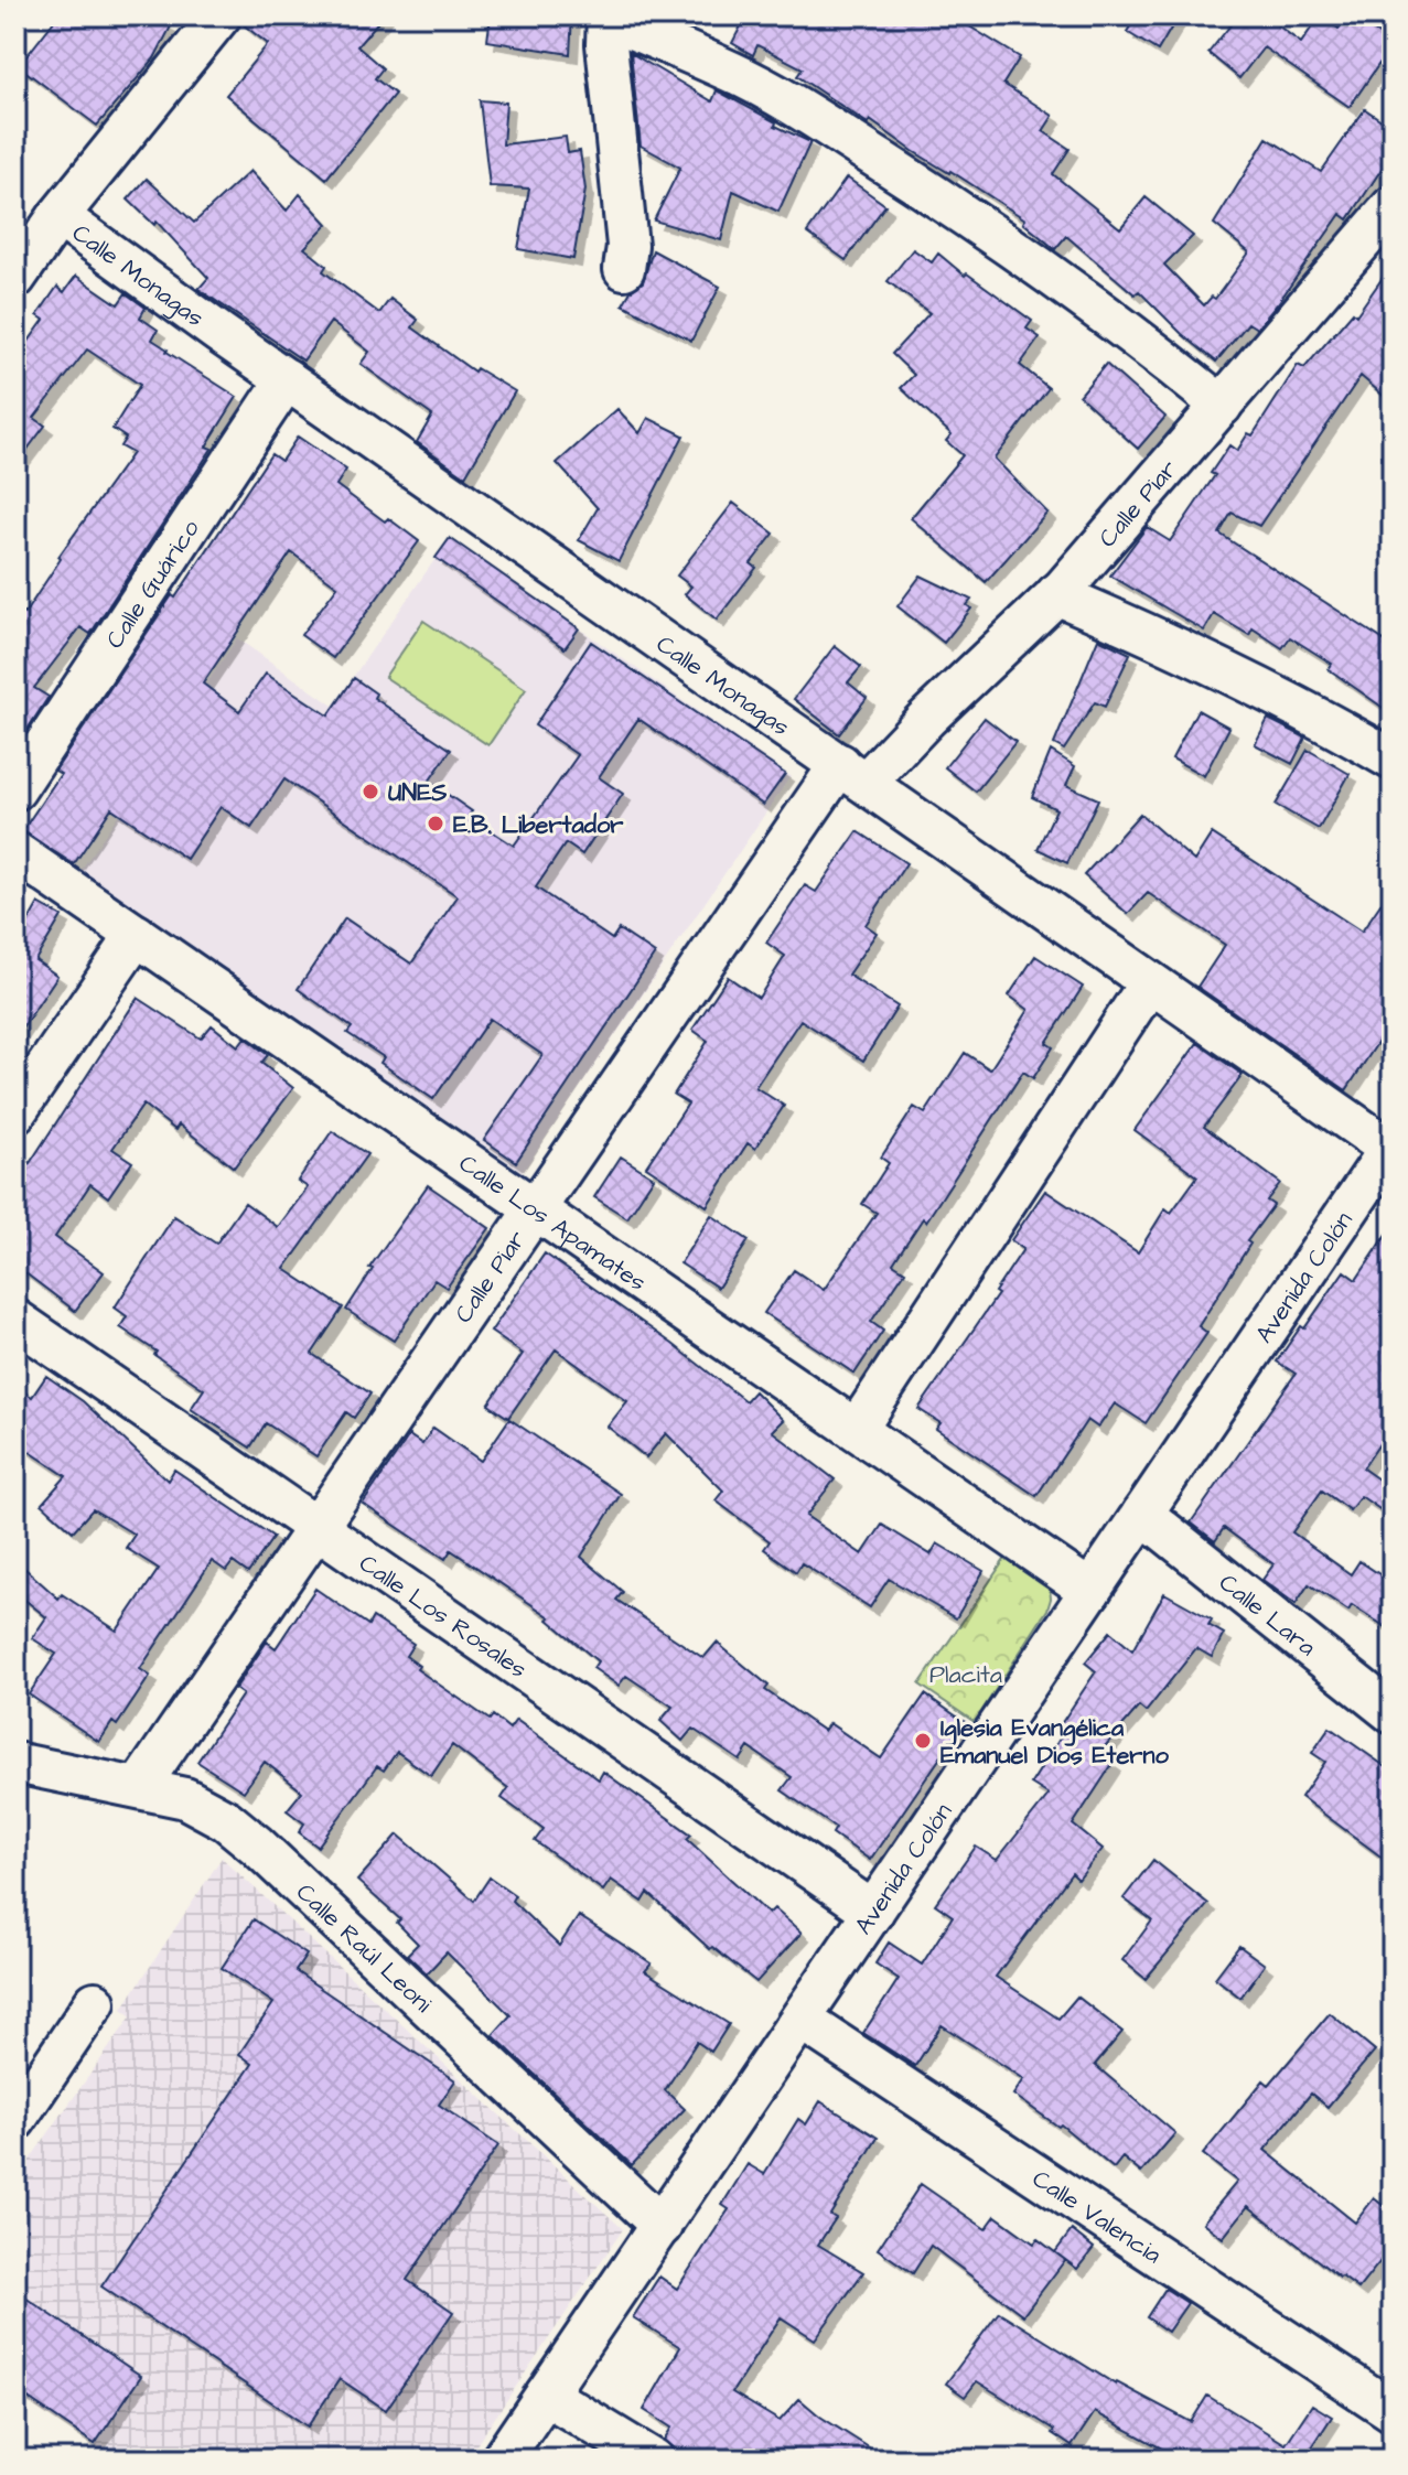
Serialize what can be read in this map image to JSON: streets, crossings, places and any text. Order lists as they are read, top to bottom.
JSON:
{
  "streets": {
    "street": [
      "Calle Monagas",
      "Calle Piar",
      "Calle Guárico",
      "Calle Los Apamates",
      "Avenida Colón",
      "Calle Lara",
      "Calle Los Rosales",
      "Calle Raúl Leoni",
      "Calle Valencia"
    ]
  },
  "crossings": [
    ["Calle Monagas", "Calle Piar"],
    ["Calle Monagas", "Calle Guárico"],
    ["Calle Monagas", "Avenida Colón"],
    ["Calle Piar", "Calle Los Apamates"],
    ["Calle Piar", "Calle Los Rosales"],
    ["Calle Piar", "Calle Raúl Leoni"],
    ["Calle Los Apamates", "Avenida Colón"],
    ["Avenida Colón", "Calle Lara"],
    ["Avenida Colón", "Calle Los Rosales"],
    ["Avenida Colón", "Calle Raúl Leoni"],
    ["Avenida Colón", "Calle Valencia"]
  ],
  "parks": ["Placita"],
  "places": ["UNES", "E.B. Libertador", "Iglesia Evangélica Emanuel Dios Eterno"]
}
